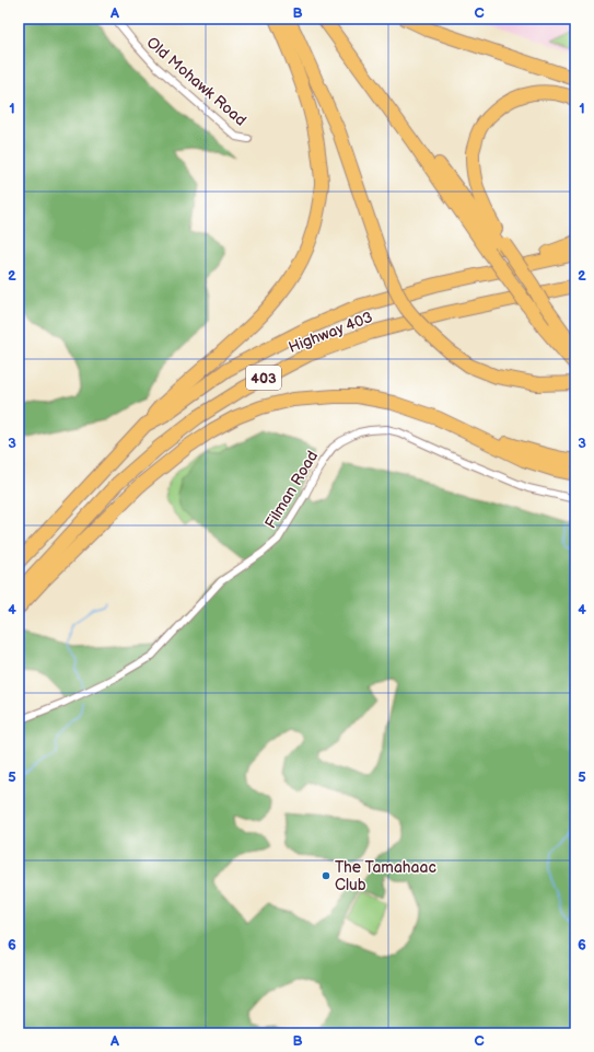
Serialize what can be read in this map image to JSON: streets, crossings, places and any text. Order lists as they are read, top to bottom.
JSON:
{
  "streets": {
    "highway": ["Highway 403", "403"],
    "street": ["Old Mohawk Road", "Filman Road"]
  },
  "places": ["The Tamahaac Club"],
  "grid": {
    "columns": ["A", "B", "C"],
    "rows": [
      "1",
      "2",
      "3",
      "4",
      "5",
      "6"
    ]
  }
}
